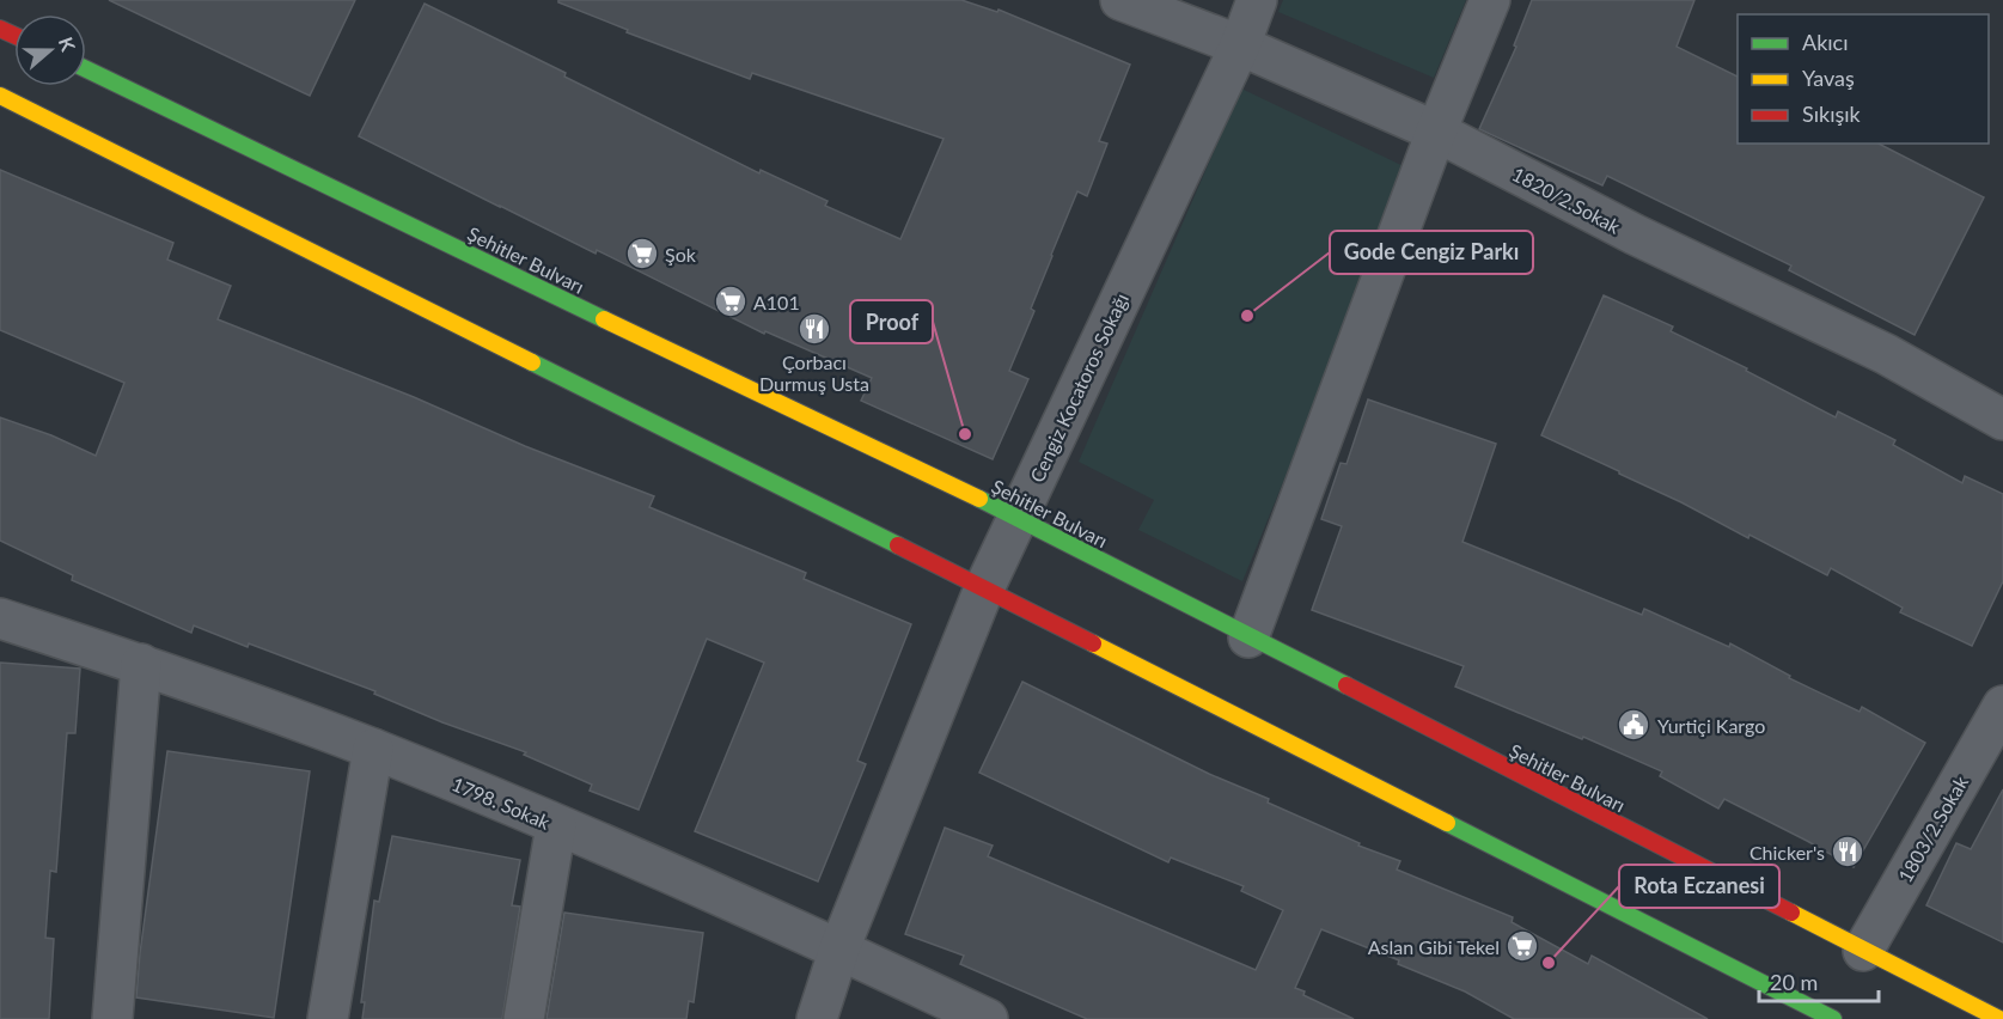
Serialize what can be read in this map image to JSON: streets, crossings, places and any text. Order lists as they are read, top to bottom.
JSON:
{
  "streets": {
    "street": [
      "1820/2.Sokak",
      "Şehitler Bulvarı",
      "Cengiz Kocatoros Sokağı",
      "1798. Sokak",
      "1803/2.Sokak"
    ]
  },
  "crossings": [
    ["1820/2.Sokak", "Cengiz Kocatoros Sokağı"],
    ["Şehitler Bulvarı", "Cengiz Kocatoros Sokağı"],
    ["Şehitler Bulvarı", "1803/2.Sokak"],
    ["Cengiz Kocatoros Sokağı", "1798. Sokak"]
  ],
  "places": {
    "supermarket": ["Şok", "A101", "Aslan Gibi Tekel"],
    "other": ["Gode Cengiz Parkı", "Proof", "Rota Eczanesi"],
    "restaurant": ["Çorbacı Durmuş Usta", "Chicker's"],
    "public building": ["Yurtiçi Kargo"]
  },
  "legend": ["Akıcı", "Yavaş", "Sıkışık"],
  "scale_bar": "20 m",
  "north": "right"
}
